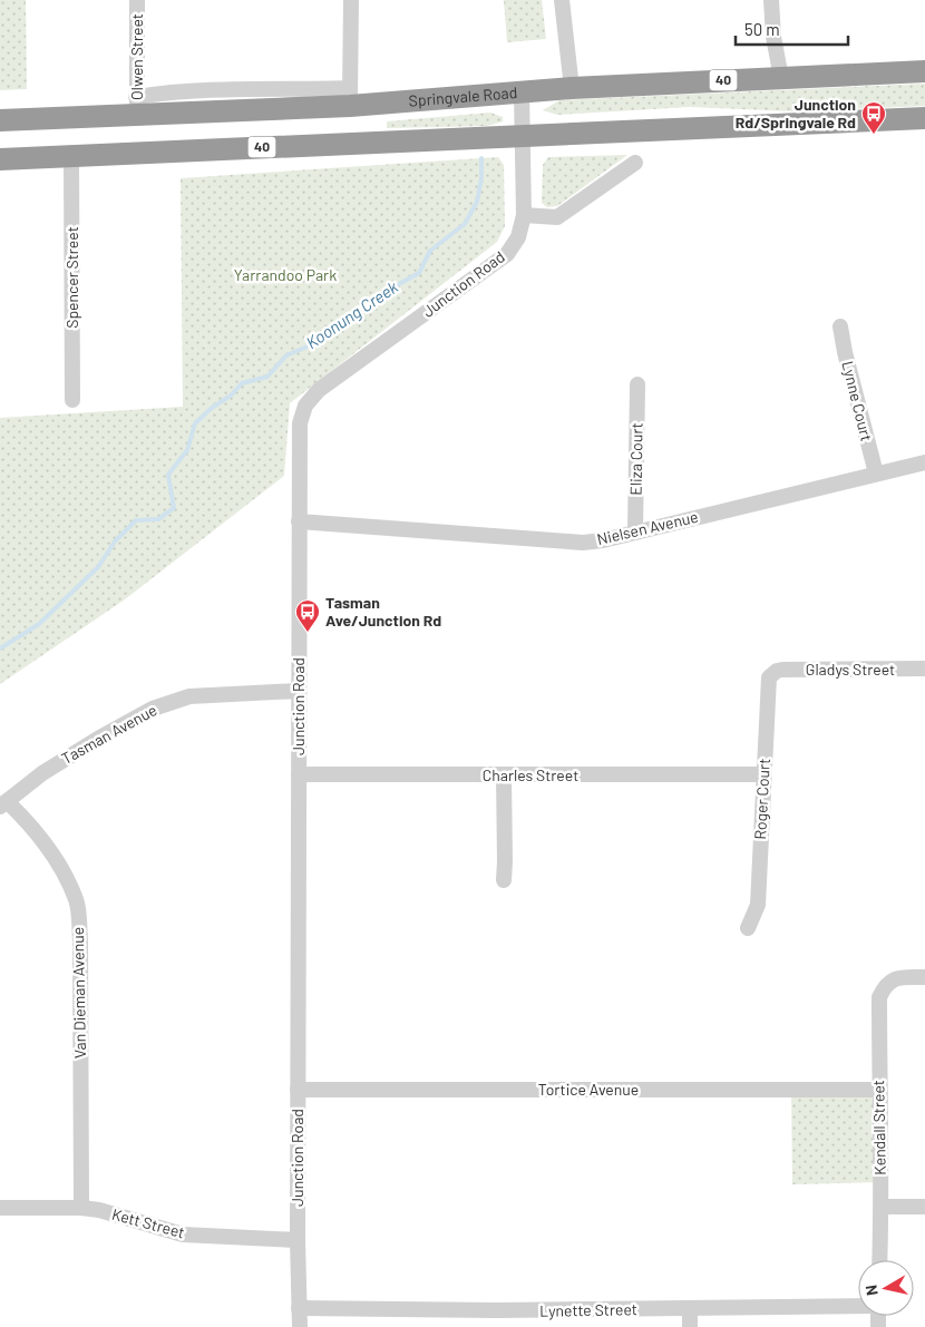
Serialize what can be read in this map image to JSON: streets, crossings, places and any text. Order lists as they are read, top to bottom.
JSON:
{
  "streets": {
    "highway": ["40", "Springvale Road"],
    "street": [
      "Olwen Street",
      "Spencer Street",
      "Junction Road",
      "Lynne Court",
      "Eliza Court",
      "Nielsen Avenue",
      "Gladys Street",
      "Tasman Avenue",
      "Charles Street",
      "Roger Court",
      "Van Dieman Avenue",
      "Tortice Avenue",
      "Kendall Street",
      "Kett Street",
      "Lynette Street"
    ]
  },
  "crossings": [
    ["Olwen Street", "Springvale Road"],
    ["40", "Spencer Street"],
    ["40", "Junction Road"],
    ["Springvale Road", "Junction Road"],
    ["Junction Road", "Nielsen Avenue"],
    ["Junction Road", "Tasman Avenue"],
    ["Junction Road", "Charles Street"],
    ["Junction Road", "Tortice Avenue"],
    ["Junction Road", "Kett Street"],
    ["Junction Road", "Lynette Street"],
    ["Lynne Court", "Nielsen Avenue"],
    ["Eliza Court", "Nielsen Avenue"],
    ["Gladys Street", "Roger Court"],
    ["Tasman Avenue", "Van Dieman Avenue"],
    ["Charles Street", "Roger Court"],
    ["Van Dieman Avenue", "Kett Street"],
    ["Tortice Avenue", "Kendall Street"]
  ],
  "water": ["Koonung Creek"],
  "parks": ["Yarrandoo Park"],
  "places": {
    "bus stop": ["Junction Rd/Springvale Rd", "Tasman Ave/Junction Rd"]
  },
  "scale_bar": "50 m",
  "north": "left"
}
